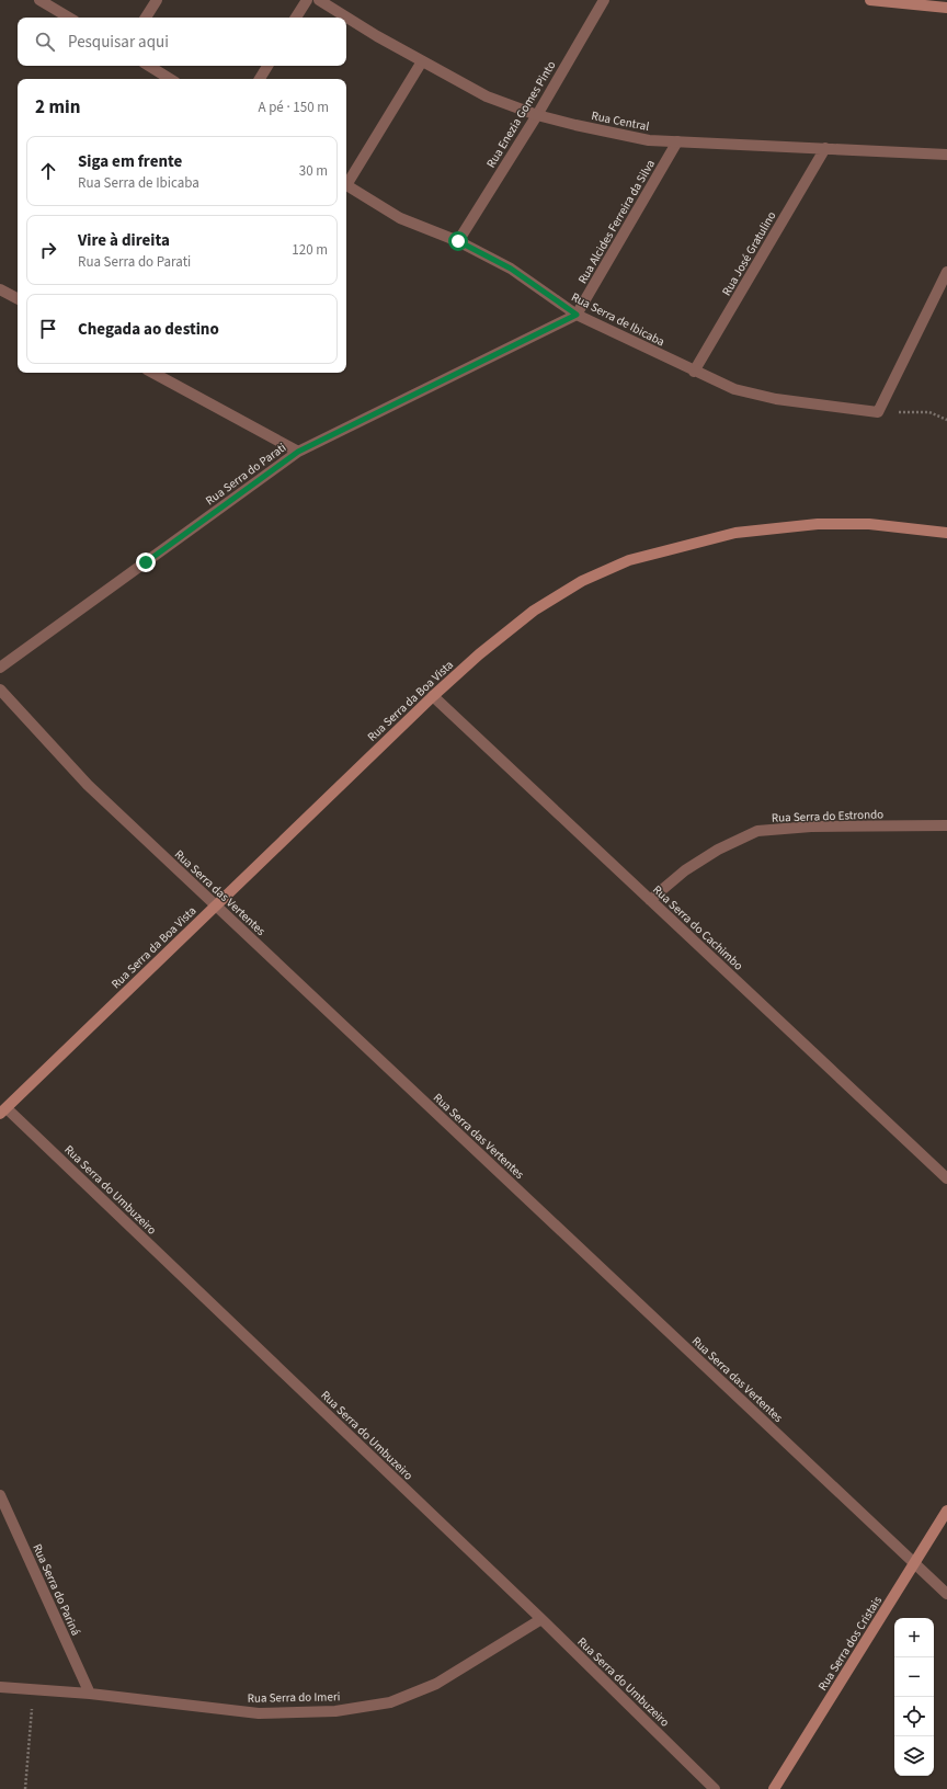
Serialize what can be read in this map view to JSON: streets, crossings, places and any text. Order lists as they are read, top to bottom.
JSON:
{
  "streets": {
    "street": [
      "Rua Enezia Gomes Pinto",
      "Rua Central",
      "Rua Alcides Ferreira da Silva",
      "Rua José Gratulino",
      "Rua Serra de Ibicaba",
      "Rua Serra do Parati",
      "Rua Serra da Boa Vista",
      "Rua Serra do Estrondo",
      "Rua Serra das Vertentes",
      "Rua Serra do Cachimbo",
      "Rua Serra do Umbuzeiro",
      "Rua Serra do Pariná",
      "Rua Serra dos Cristais",
      "Rua Serra do Imeri"
    ]
  },
  "crossings": [
    ["Rua Enezia Gomes Pinto", "Rua Central"],
    ["Rua Enezia Gomes Pinto", "Rua Serra de Ibicaba"],
    ["Rua Central", "Rua Alcides Ferreira da Silva"],
    ["Rua Central", "Rua José Gratulino"],
    ["Rua Alcides Ferreira da Silva", "Rua Serra de Ibicaba"],
    ["Rua Alcides Ferreira da Silva", "Rua Serra do Parati"],
    ["Rua José Gratulino", "Rua Serra de Ibicaba"],
    ["Rua Serra de Ibicaba", "Rua Serra do Parati"],
    ["Rua Serra da Boa Vista", "Rua Serra das Vertentes"],
    ["Rua Serra da Boa Vista", "Rua Serra do Cachimbo"],
    ["Rua Serra da Boa Vista", "Rua Serra do Umbuzeiro"],
    ["Rua Serra do Estrondo", "Rua Serra do Cachimbo"],
    ["Rua Serra das Vertentes", "Rua Serra dos Cristais"],
    ["Rua Serra do Umbuzeiro", "Rua Serra do Imeri"],
    ["Rua Serra do Pariná", "Rua Serra do Imeri"]
  ],
  "page": {
    "search": "Pesquisar aqui",
    "heading": ["2 min", "A pé · 150 m"],
    "list": [
      ["Siga em frente", "Rua Serra de Ibicaba", "30 m"],
      ["Vire à direita", "Rua Serra do Parati", "120 m"],
      "Chegada ao destino"
    ],
    "map_buttons": ["+", "−"]
  }
}
